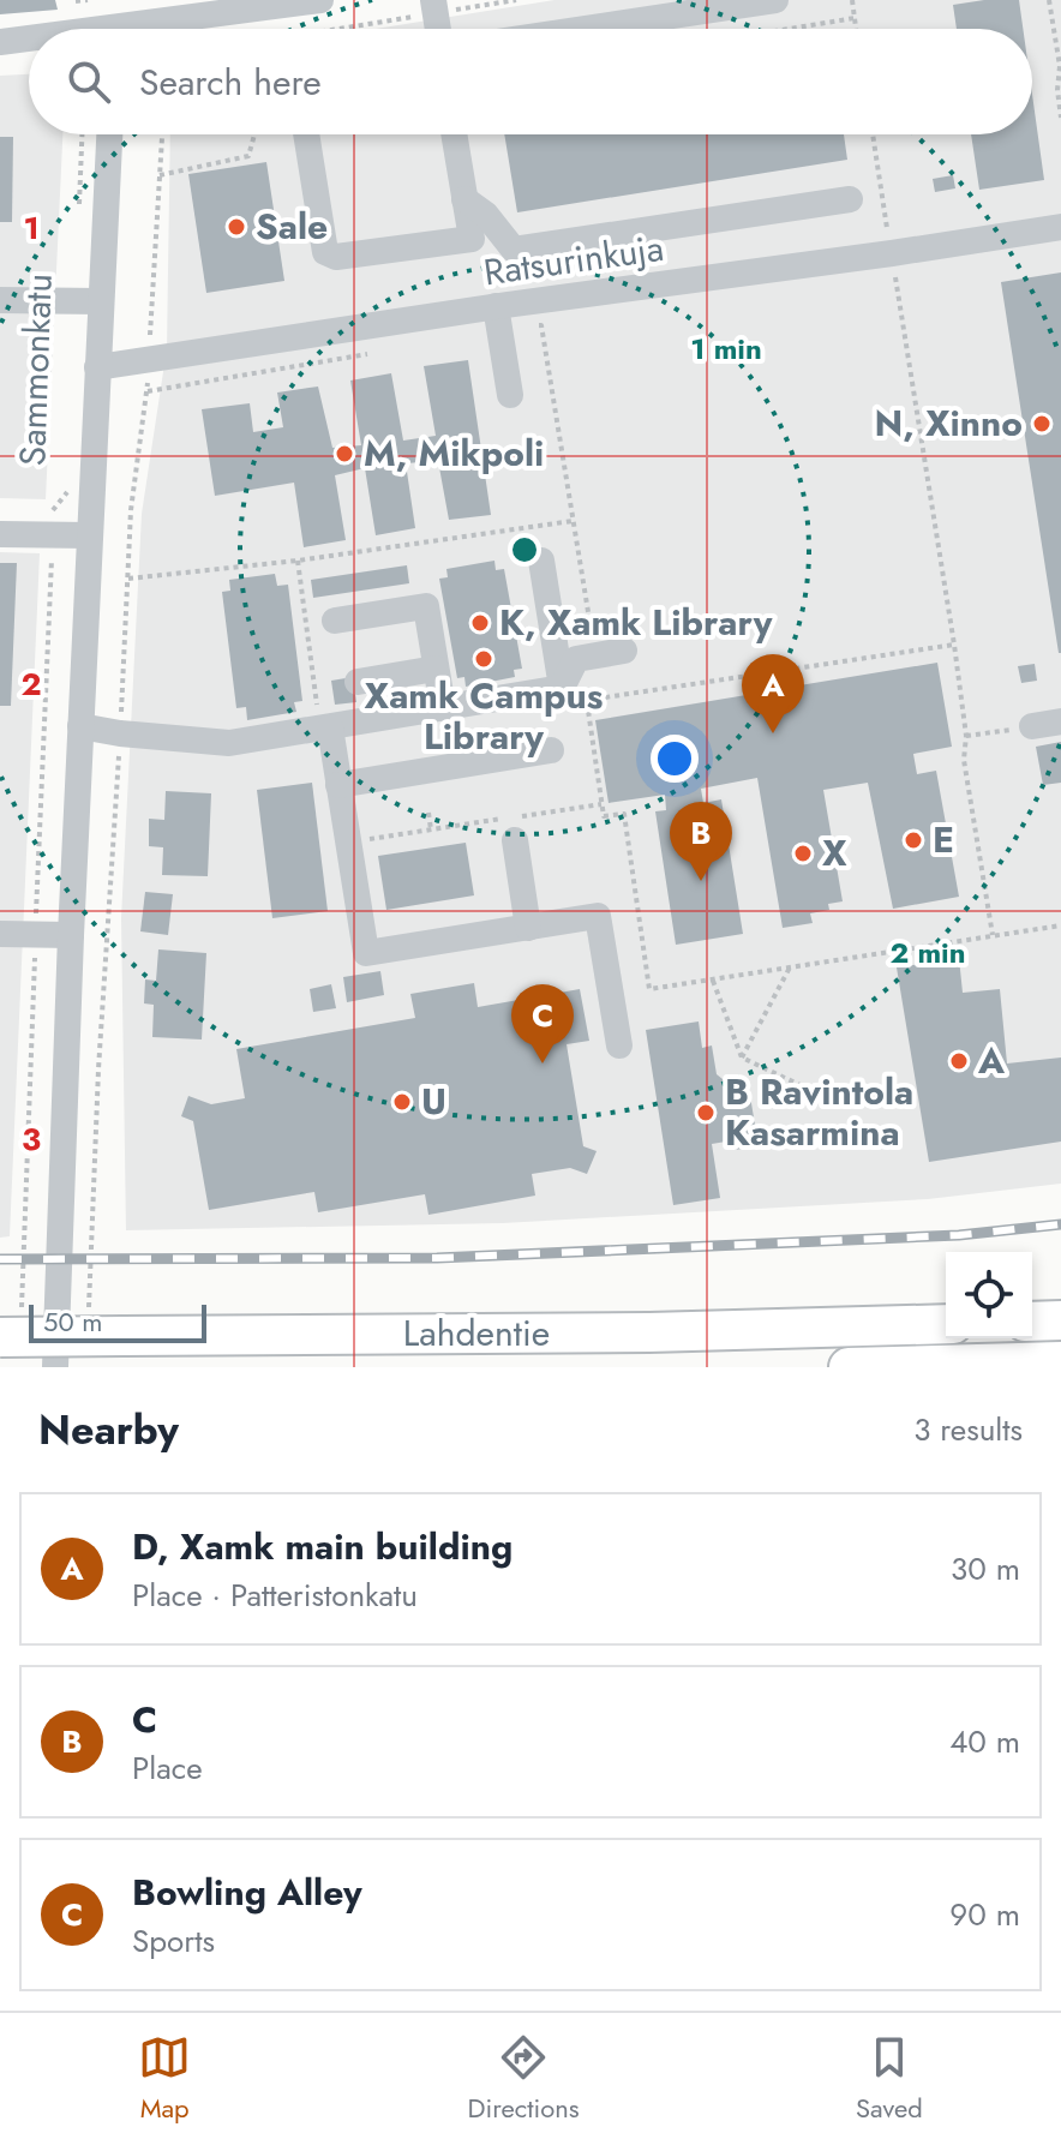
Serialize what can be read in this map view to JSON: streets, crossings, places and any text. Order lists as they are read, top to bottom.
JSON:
{
  "streets": {
    "highway": ["Lahdentie"],
    "street": ["Ratsurinkuja", "Sammonkatu"]
  },
  "crossings": [
    ["Ratsurinkuja", "Sammonkatu"],
    ["Sammonkatu", "Lahdentie"]
  ],
  "places": [
    "Sale",
    "N, Xinno",
    "M, Mikpoli",
    "K, Xamk Library",
    "Xamk Campus Library",
    "E",
    "X",
    "A",
    "U",
    "B Ravintola Kasarmina"
  ],
  "scale_bar": "50 m",
  "page": {
    "search": "Search here",
    "pins": ["A", "B", "C"],
    "scale": "50 m",
    "heading": ["Nearby", "3 results"],
    "list": [
      {
        "mark": "A",
        "name": "D, Xamk main building",
        "note": "Place · Patteristonkatu",
        "value": "30 m"
      },
      {
        "mark": "B",
        "name": "C",
        "note": "Place",
        "value": "40 m"
      },
      {
        "mark": "C",
        "name": "Bowling Alley",
        "note": "Sports",
        "value": "90 m"
      }
    ],
    "nav": ["Map", "Directions", "Saved"]
  },
  "grid": {
    "rows": ["1", "2", "3"]
  },
  "rings": ["1 min", "2 min"]
}
